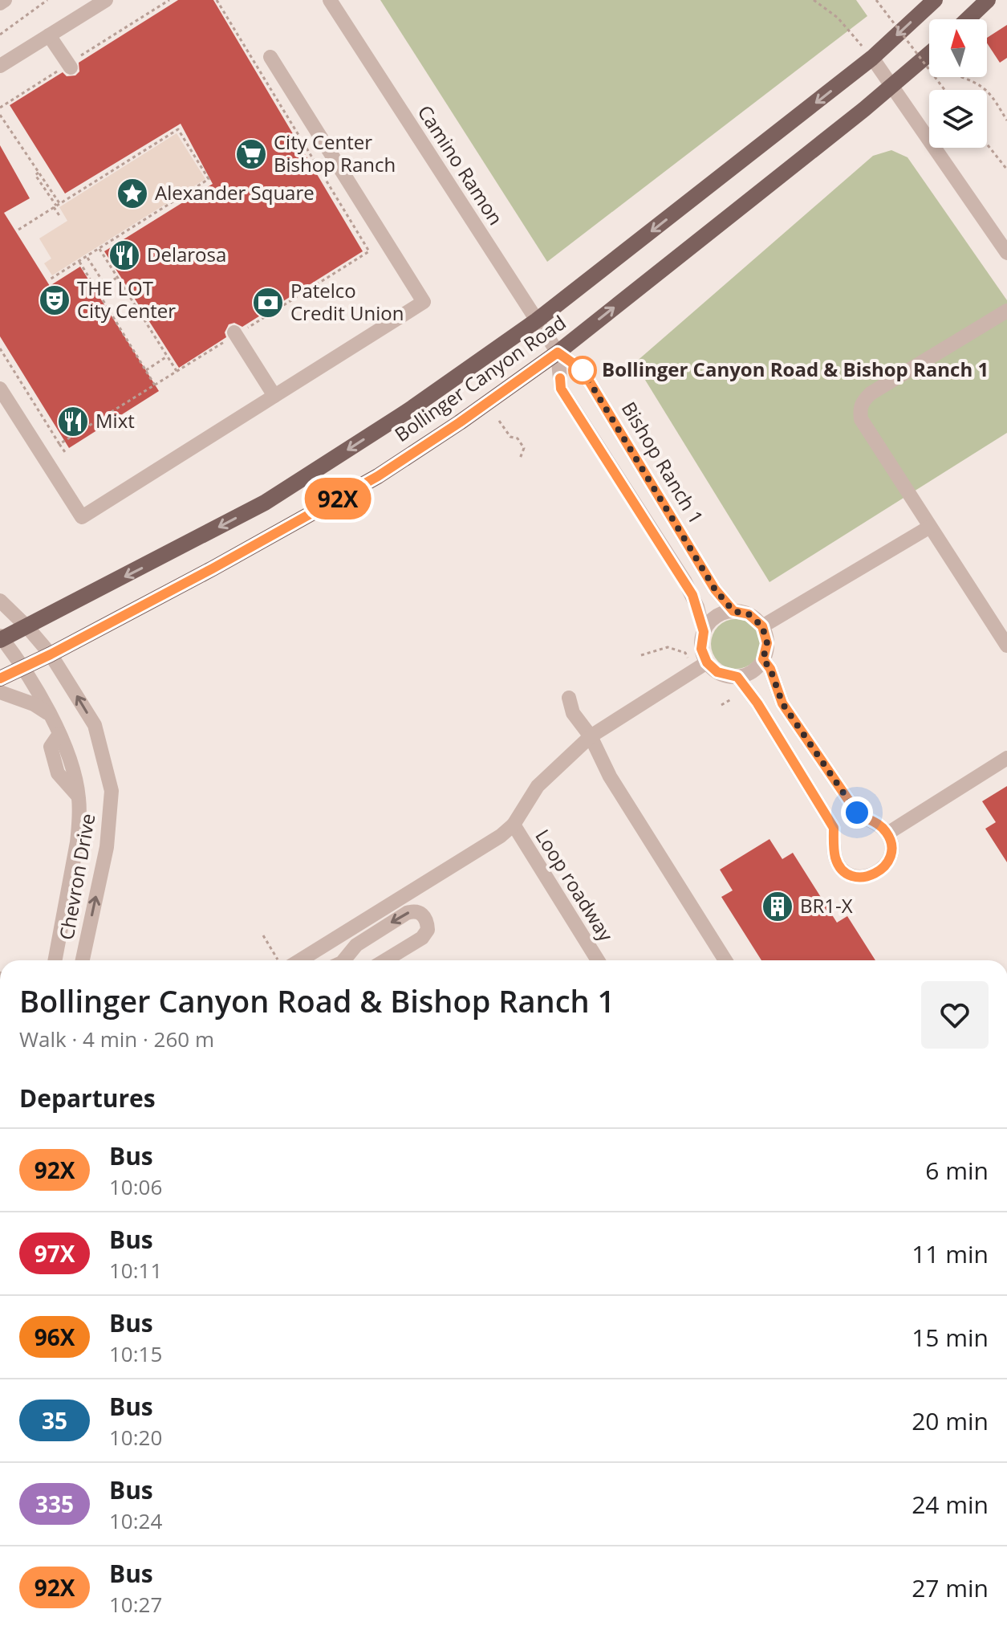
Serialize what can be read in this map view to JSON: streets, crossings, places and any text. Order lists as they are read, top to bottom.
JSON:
{
  "streets": {
    "main road": ["Bollinger Canyon Road"],
    "street": [
      "Camino Ramon",
      "Bishop Ranch 1",
      "Chevron Drive",
      "Loop roadway"
    ]
  },
  "crossings": [
    ["Camino Ramon", "Bollinger Canyon Road"],
    ["Camino Ramon", "Bishop Ranch 1"],
    ["Bollinger Canyon Road", "Bishop Ranch 1"],
    ["Bollinger Canyon Road", "Chevron Drive"]
  ],
  "places": {
    "supermarket": ["City Center Bishop Ranch"],
    "place": ["Alexander Square"],
    "restaurant": ["Delarosa", "Mixt"],
    "theatre": ["THE LOT City Center"],
    "bank": ["Patelco Credit Union"],
    "other": ["Bollinger Canyon Road & Bishop Ranch 1"],
    "building": ["BR1-X"]
  },
  "lines": ["bus line 92X"],
  "north": "top",
  "page": {
    "on_map": "92X",
    "heading": [
      ["Bollinger Canyon Road & Bishop Ranch 1", "Walk · 4 min · 260 m"],
      "Departures"
    ],
    "list": [
      {
        "mark": "92X",
        "name": "Bus",
        "note": "10:06",
        "value": "6 min"
      },
      {
        "mark": "97X",
        "name": "Bus",
        "note": "10:11",
        "value": "11 min"
      },
      {
        "mark": "96X",
        "name": "Bus",
        "note": "10:15",
        "value": "15 min"
      },
      {
        "mark": "35",
        "name": "Bus",
        "note": "10:20",
        "value": "20 min"
      },
      {
        "mark": "335",
        "name": "Bus",
        "note": "10:24",
        "value": "24 min"
      },
      {
        "mark": "92X",
        "name": "Bus",
        "note": "10:27",
        "value": "27 min"
      }
    ]
  }
}
